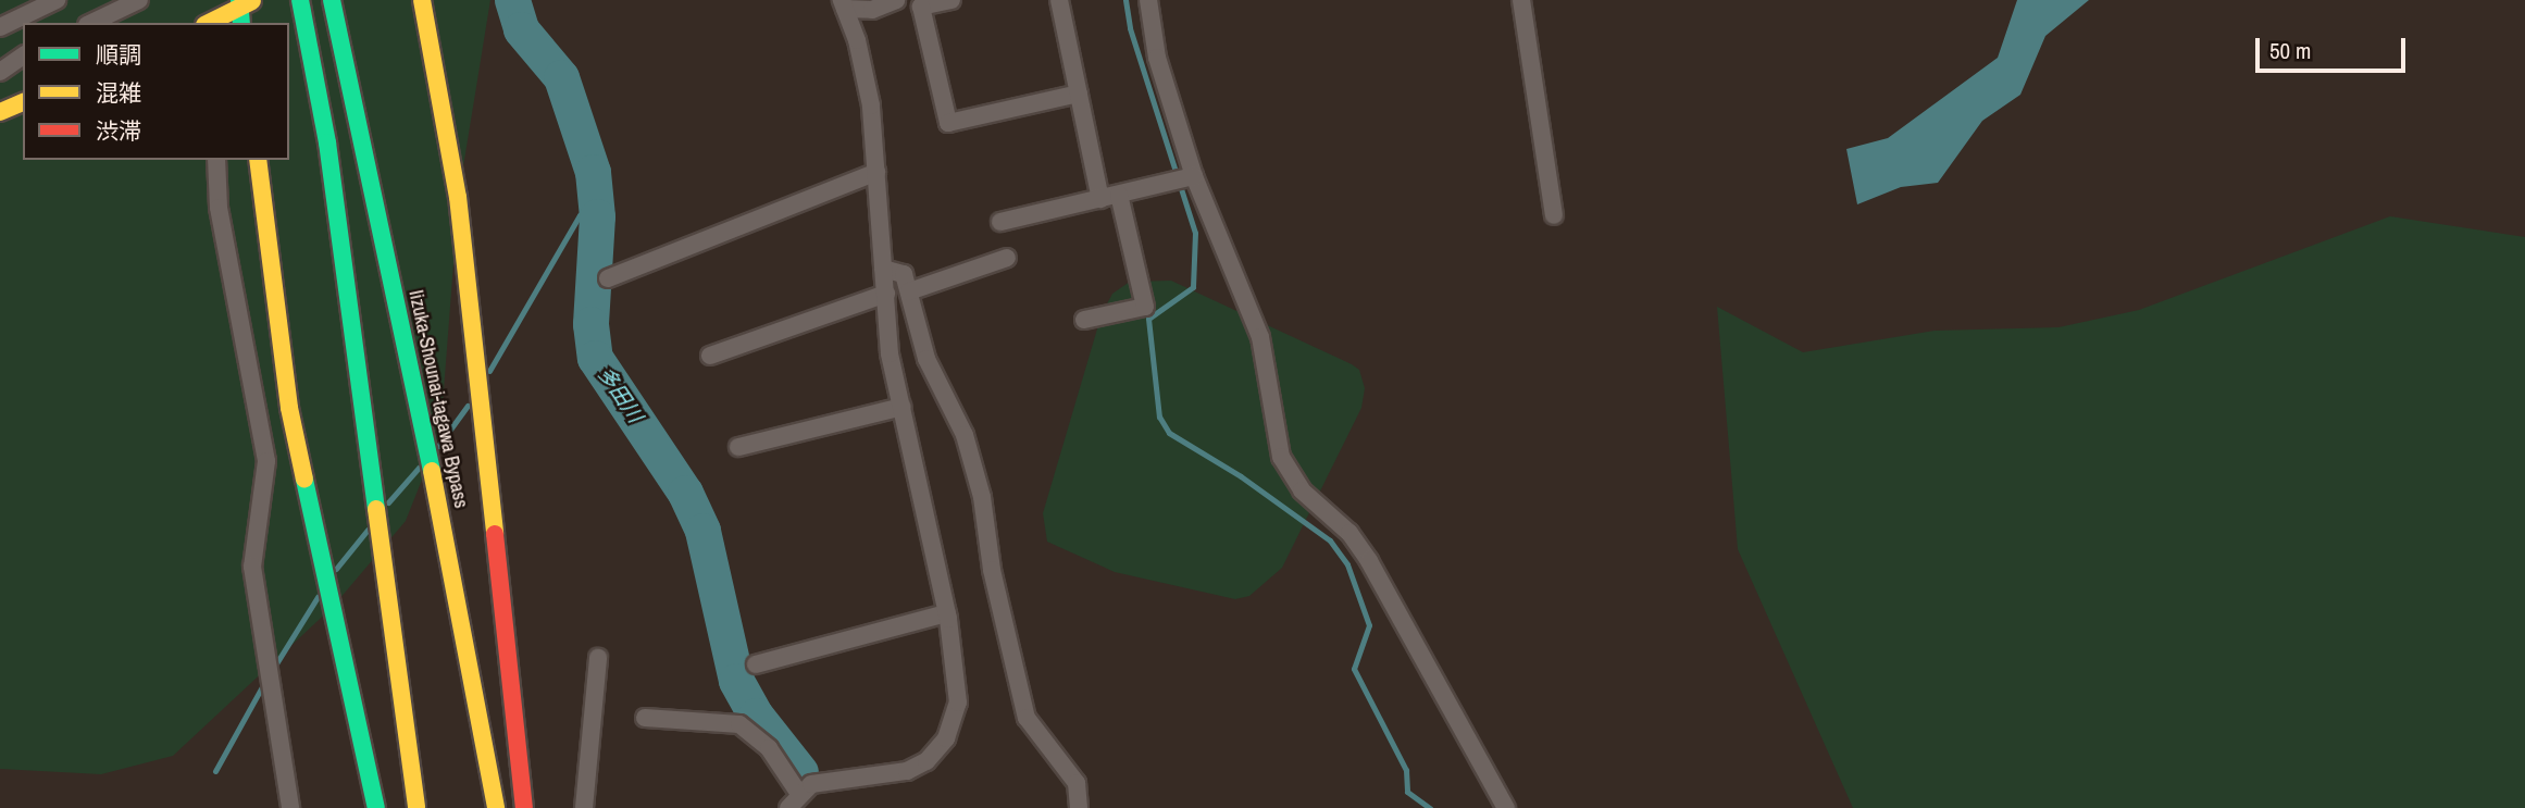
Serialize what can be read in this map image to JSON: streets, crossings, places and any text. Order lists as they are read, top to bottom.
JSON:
{
  "streets": {
    "main road": ["Iizuka-Shounai-tagawa Bypass"]
  },
  "water": ["多田川"],
  "legend": ["順調", "混雑", "渋滞"],
  "scale_bar": "50 m"
}
